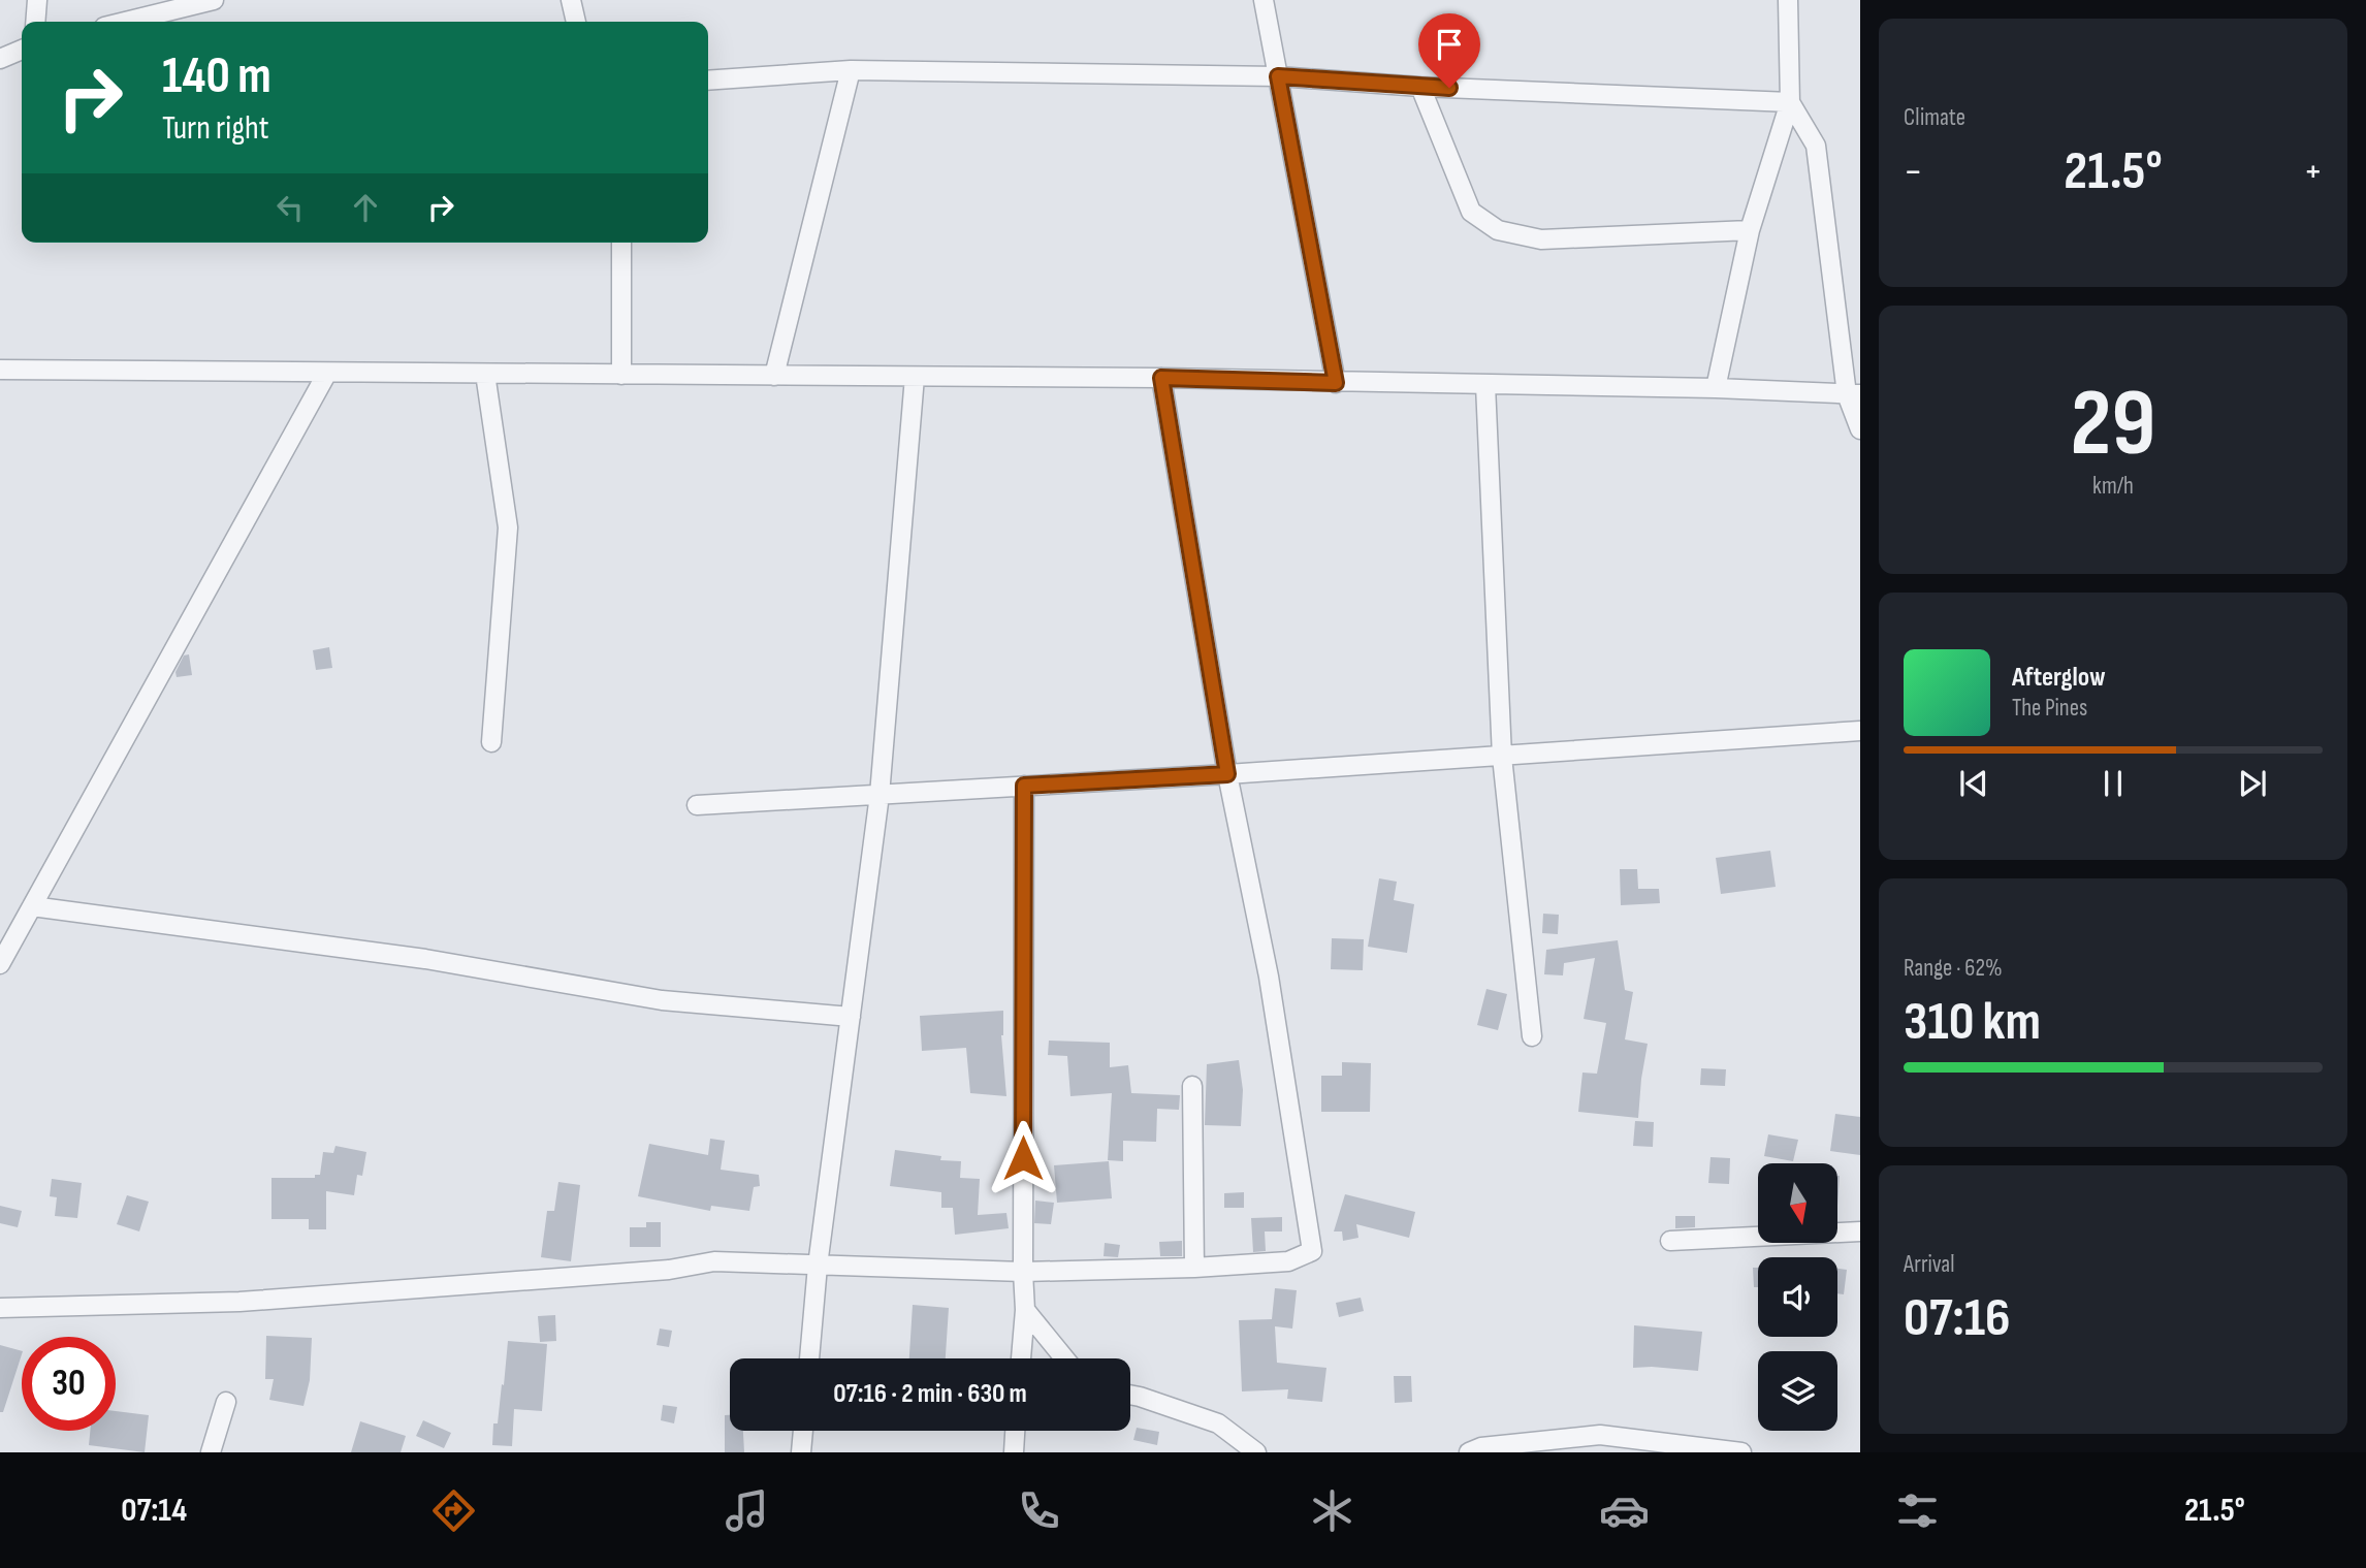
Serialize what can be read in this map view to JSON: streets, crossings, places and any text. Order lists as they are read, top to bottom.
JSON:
{
  "north": "bottom",
  "page": {
    "tile": [
      "Climate",
      ["29", "km/h"],
      ["Range · 62%", "310 km"],
      ["Arrival", "07:16"]
    ],
    "turn": ["140 m", "Turn right"],
    "heat": ["−", "21.5°", "+"],
    "song": ["Afterglow", "The Pines"],
    "limit": "30",
    "trip": "07:16 · 2 min · 630 m",
    "tabs": ["07:14", "21.5°"]
  }
}
